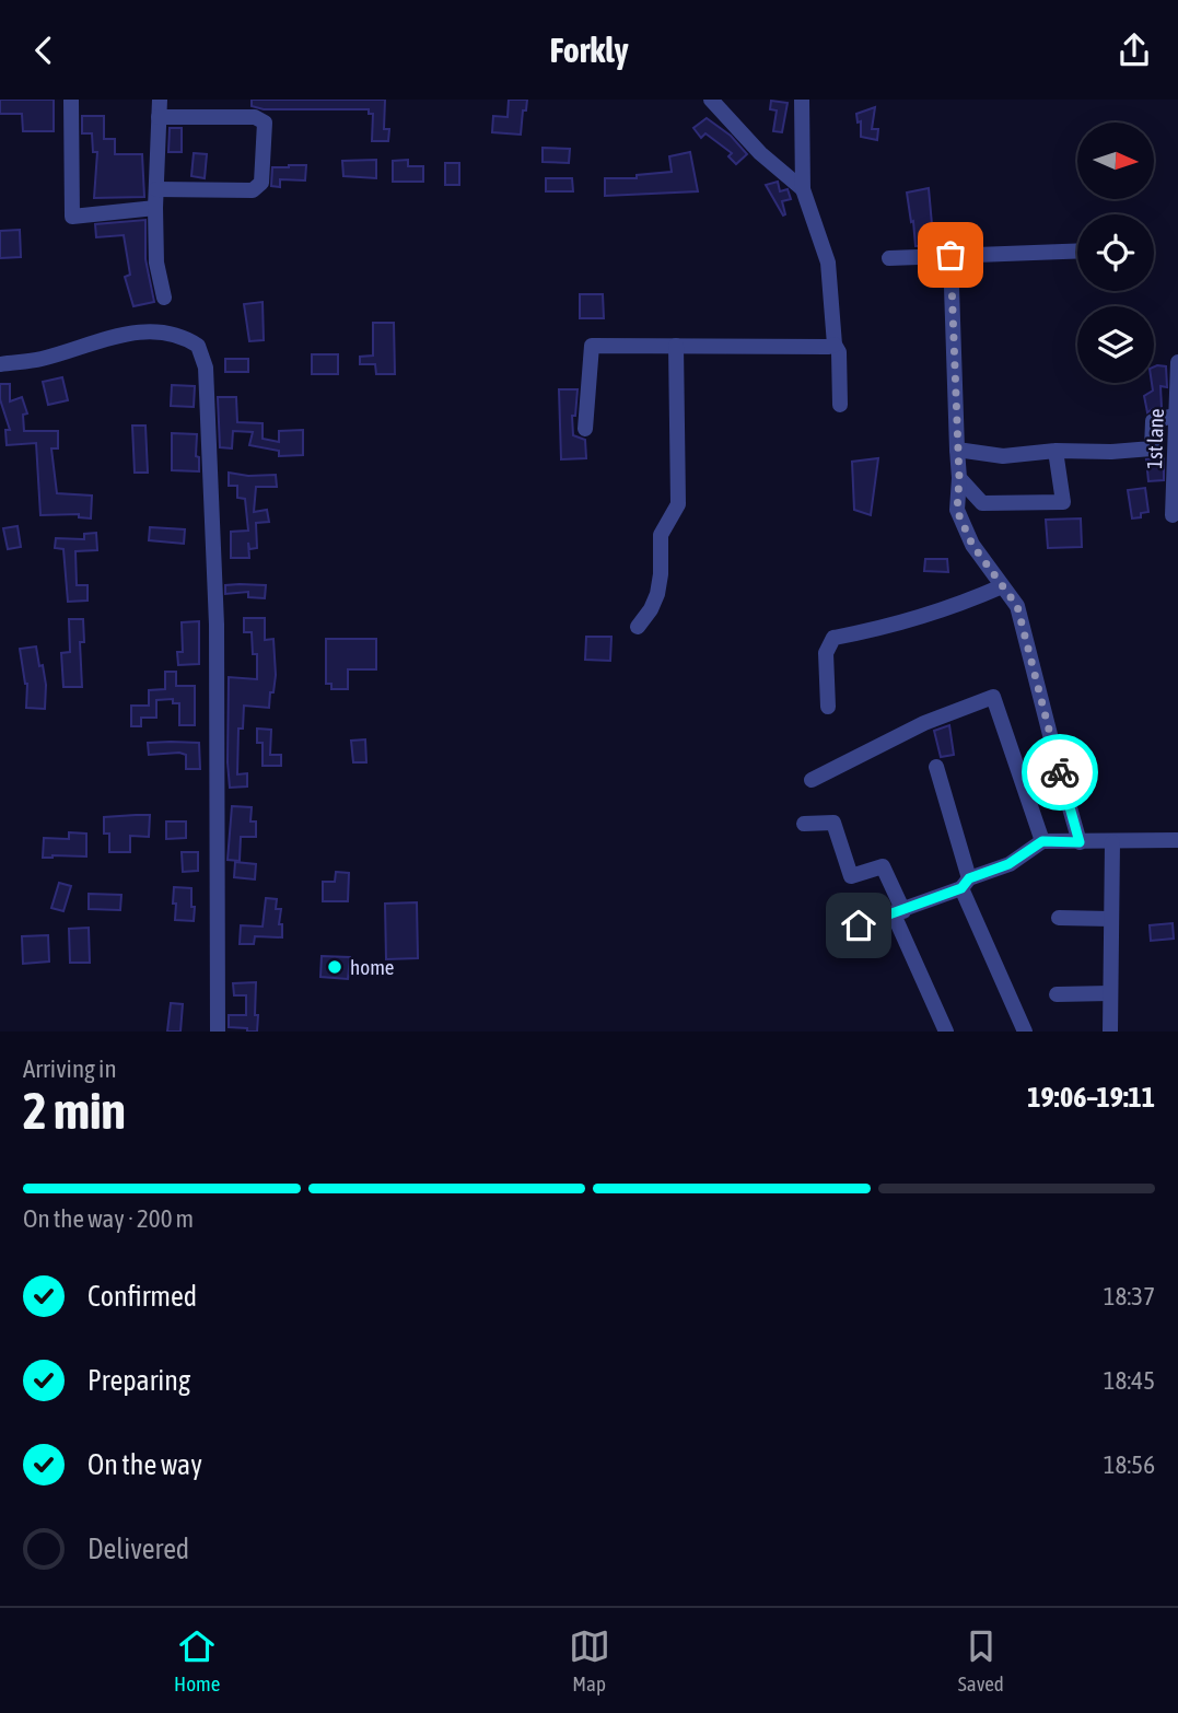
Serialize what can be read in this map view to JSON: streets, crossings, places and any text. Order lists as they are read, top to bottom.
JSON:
{
  "streets": {
    "street": ["1st lane"]
  },
  "places": ["home"],
  "north": "right",
  "page": {
    "header": "Forkly",
    "heading": ["2 min", "Arriving in", "19:06–19:11"],
    "bar": "On the way · 200 m",
    "list": [
      ["Confirmed", "18:37"],
      ["Preparing", "18:45"],
      ["On the way", "18:56"],
      "Delivered"
    ],
    "tabs": ["Home", "Map", "Saved"]
  }
}
